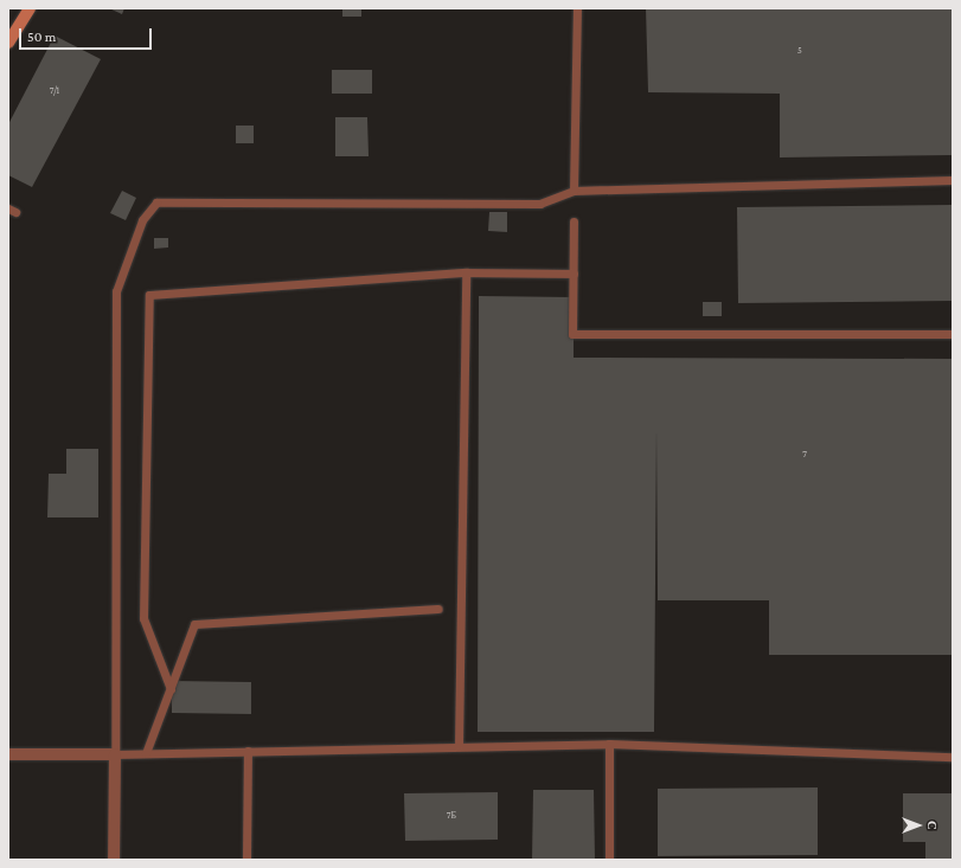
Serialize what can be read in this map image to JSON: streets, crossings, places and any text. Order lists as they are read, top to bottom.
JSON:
{
  "house_numbers": [
    "5",
    "7/1",
    "7",
    "7Б"
  ],
  "scale_bar": "50 m",
  "north": "right"
}
